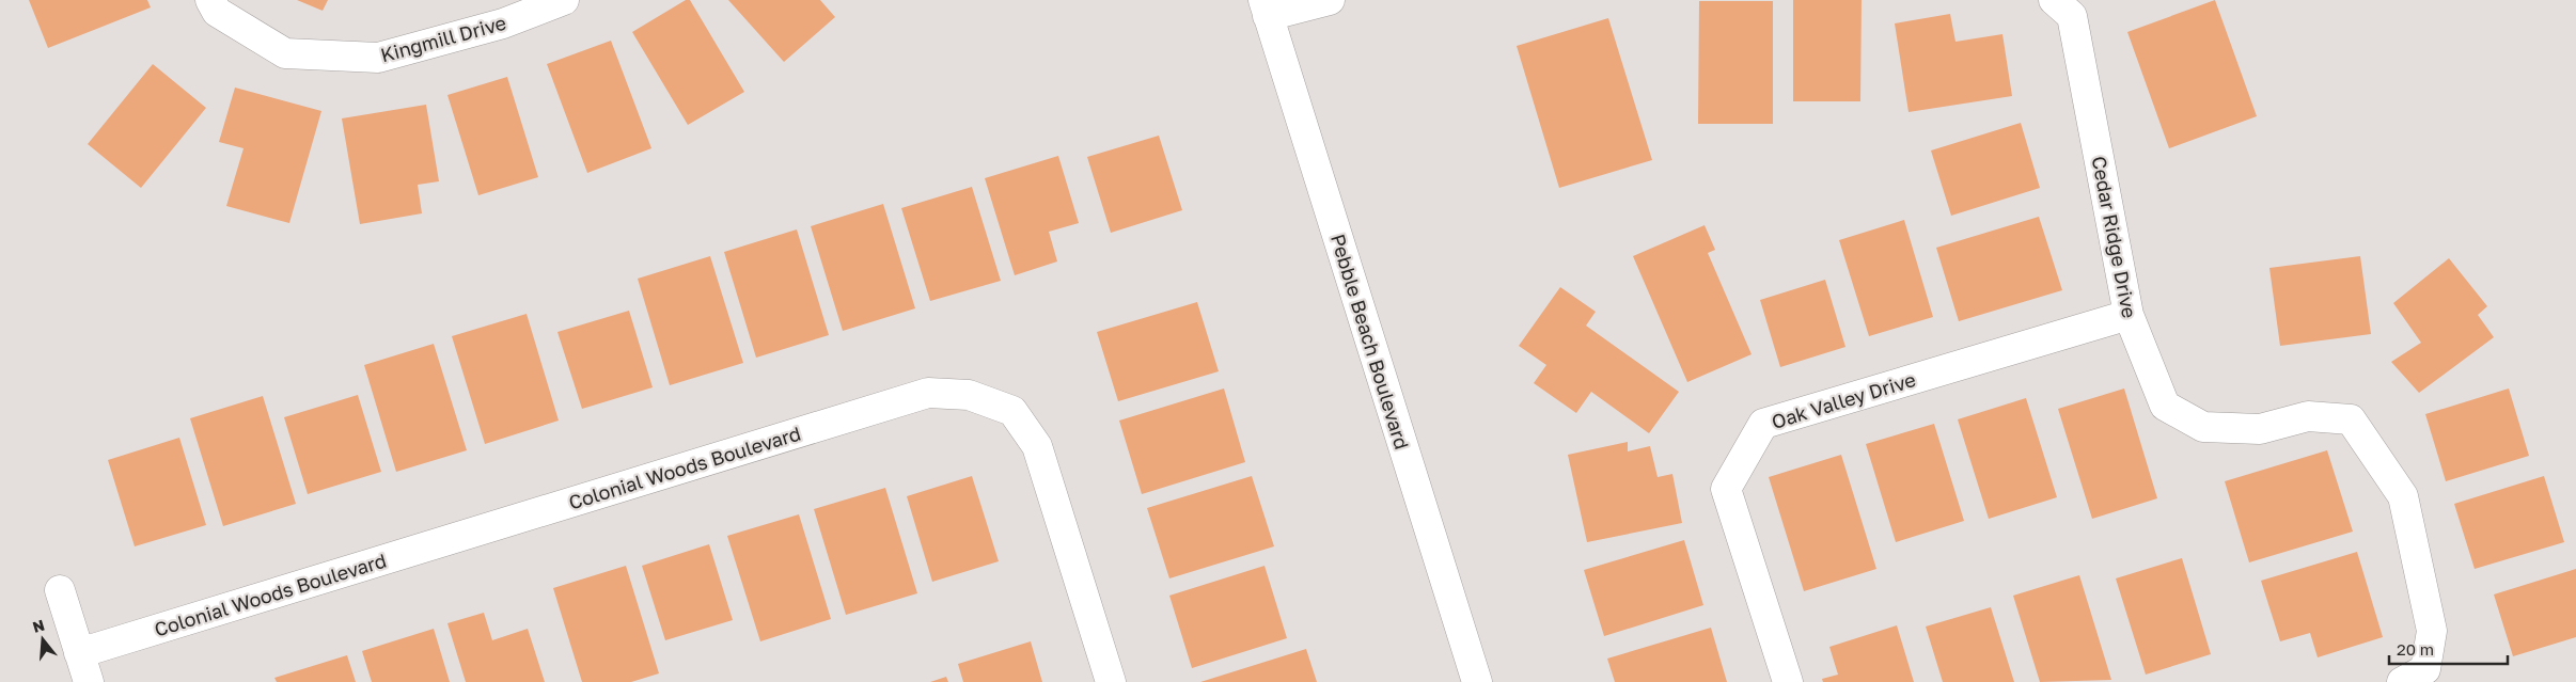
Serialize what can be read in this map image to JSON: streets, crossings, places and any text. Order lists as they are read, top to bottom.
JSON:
{
  "streets": {
    "street": [
      "Kingmill Drive",
      "Cedar Ridge Drive",
      "Pebble Beach Boulevard",
      "Oak Valley Drive",
      "Colonial Woods Boulevard"
    ]
  },
  "crossings": [
    ["Cedar Ridge Drive", "Oak Valley Drive"]
  ],
  "scale_bar": "20 m",
  "north": "top"
}
